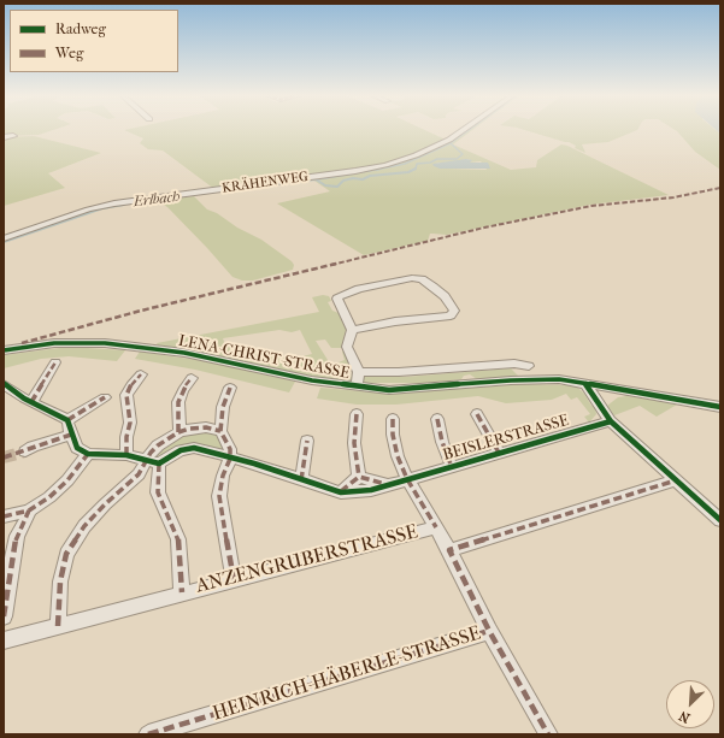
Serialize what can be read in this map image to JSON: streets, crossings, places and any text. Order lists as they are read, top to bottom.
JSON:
{
  "streets": {
    "street": [
      "KRÄHENWEG",
      "LENA-CHRIST-STRASSE",
      "BEISLERSTRASSE",
      "ANZENGRUBERSTRASSE",
      "HEINRICH-HÄBERLE-STRASSE"
    ]
  },
  "crossings": [
    ["ANZENGRUBERSTRASSE", "HEINRICH-HÄBERLE-STRASSE"]
  ],
  "water": ["Erlbach"],
  "legend": ["Radweg", "Weg"],
  "north": "bottom left"
}
